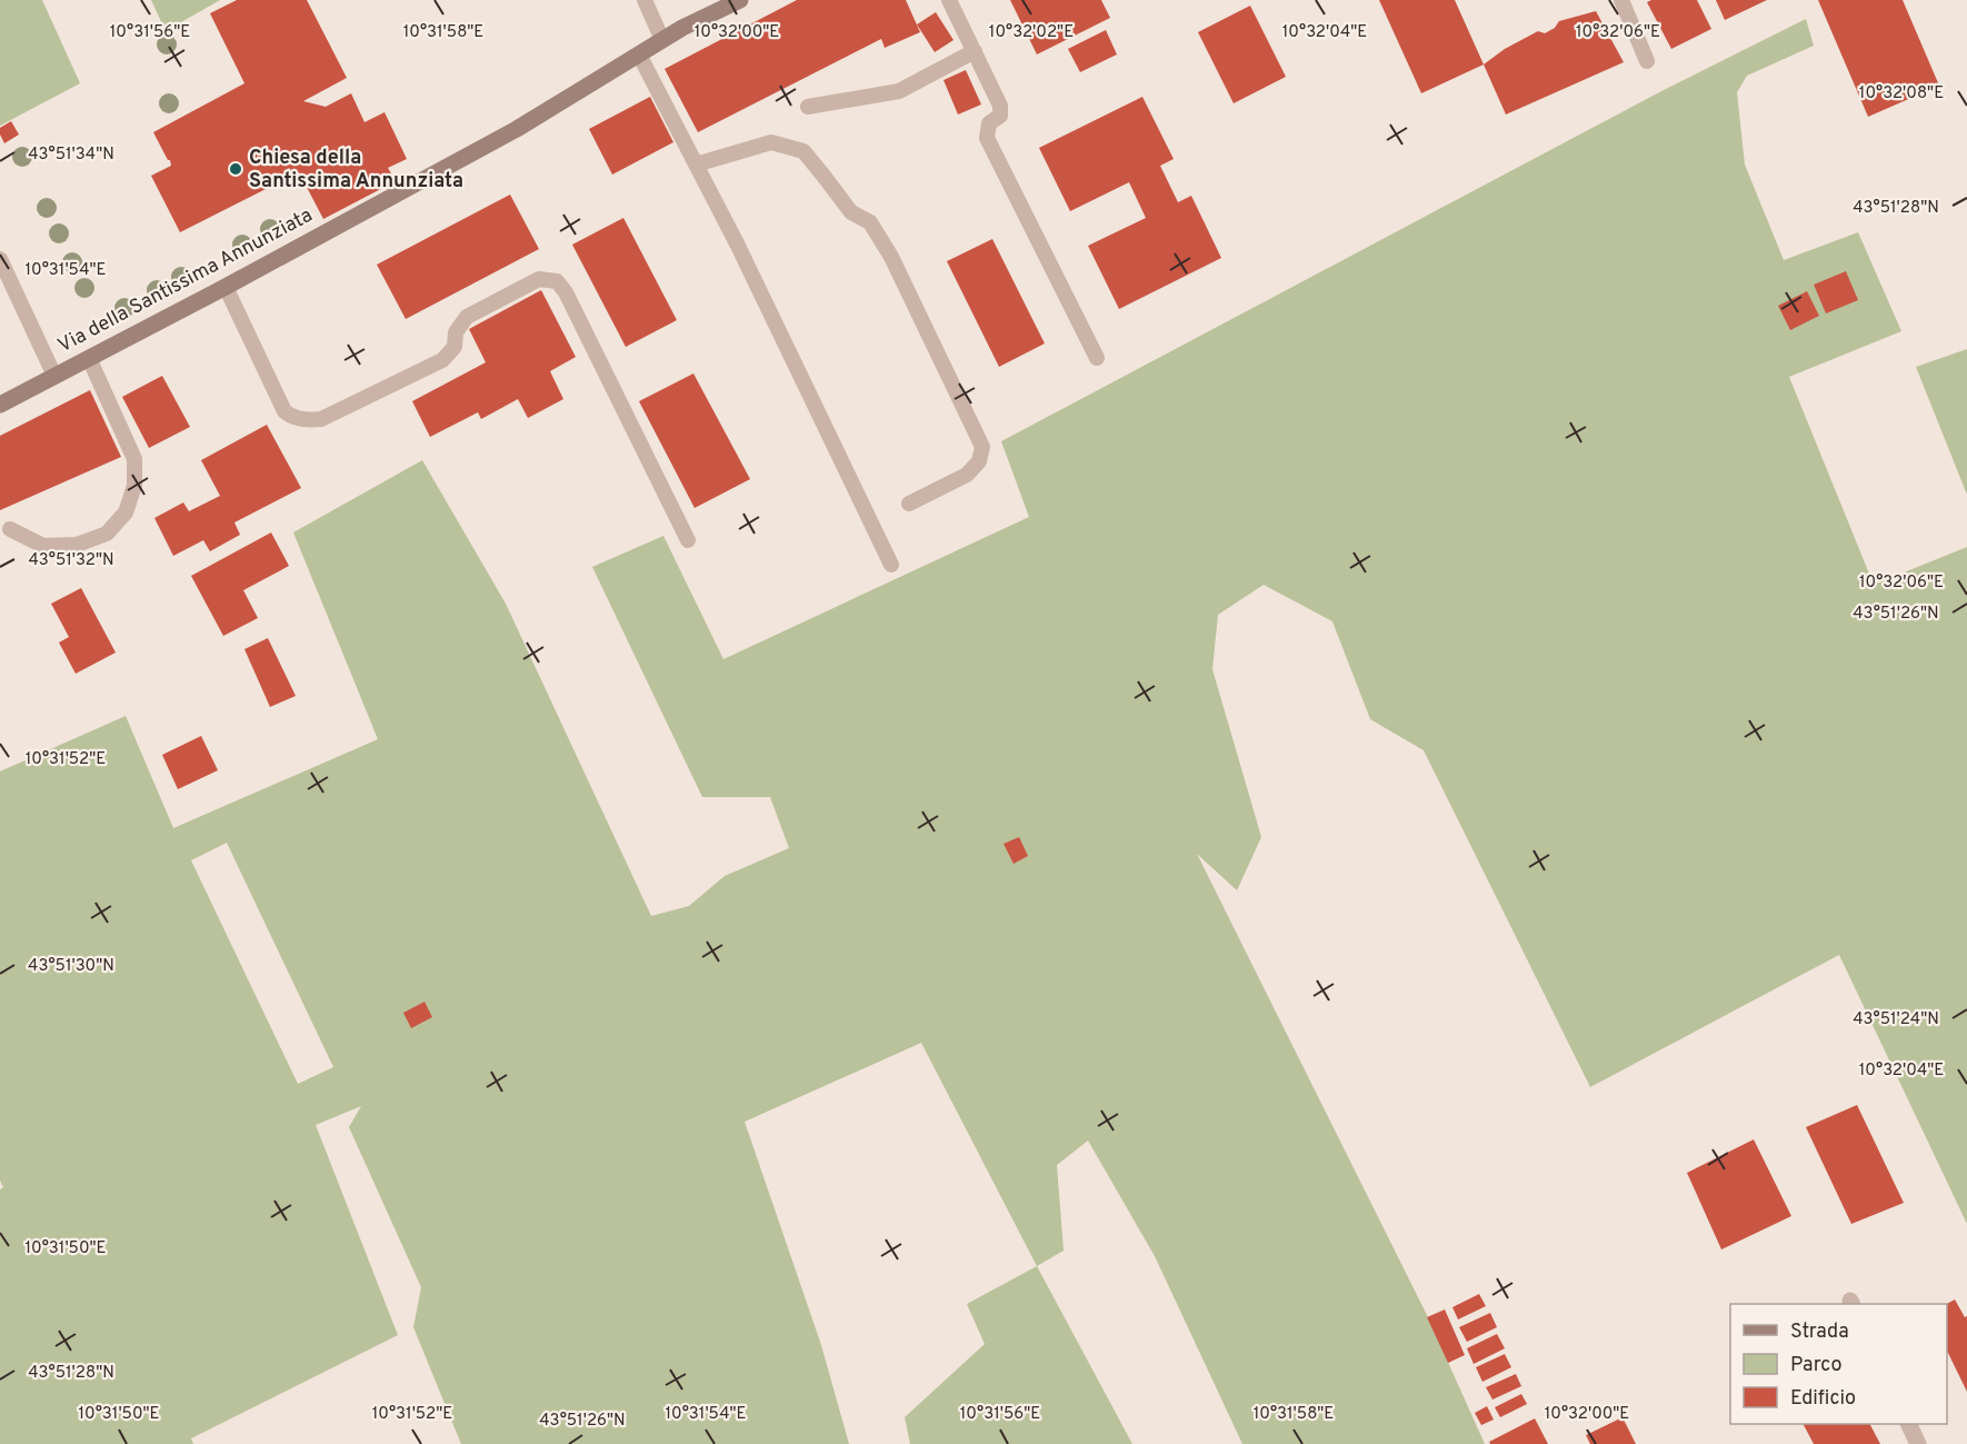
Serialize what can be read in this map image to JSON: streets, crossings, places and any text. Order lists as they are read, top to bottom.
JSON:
{
  "streets": {
    "street": ["Via della Santissima Annunziata"]
  },
  "places": ["Chiesa della Santissima Annunziata"],
  "legend": ["Strada", "Parco", "Edificio"],
  "coordinates": [
    "10°31'56\"E",
    "10°31'58\"E",
    "10°32'00\"E",
    "10°32'02\"E",
    "10°32'04\"E",
    "10°32'06\"E",
    "10°32'08\"E",
    "43°51'34\"N",
    "43°51'28\"N",
    "10°31'54\"E",
    "43°51'32\"N",
    "43°51'26\"N",
    "10°31'52\"E",
    "43°51'30\"N",
    "43°51'24\"N",
    "10°31'50\"E"
  ]
}
